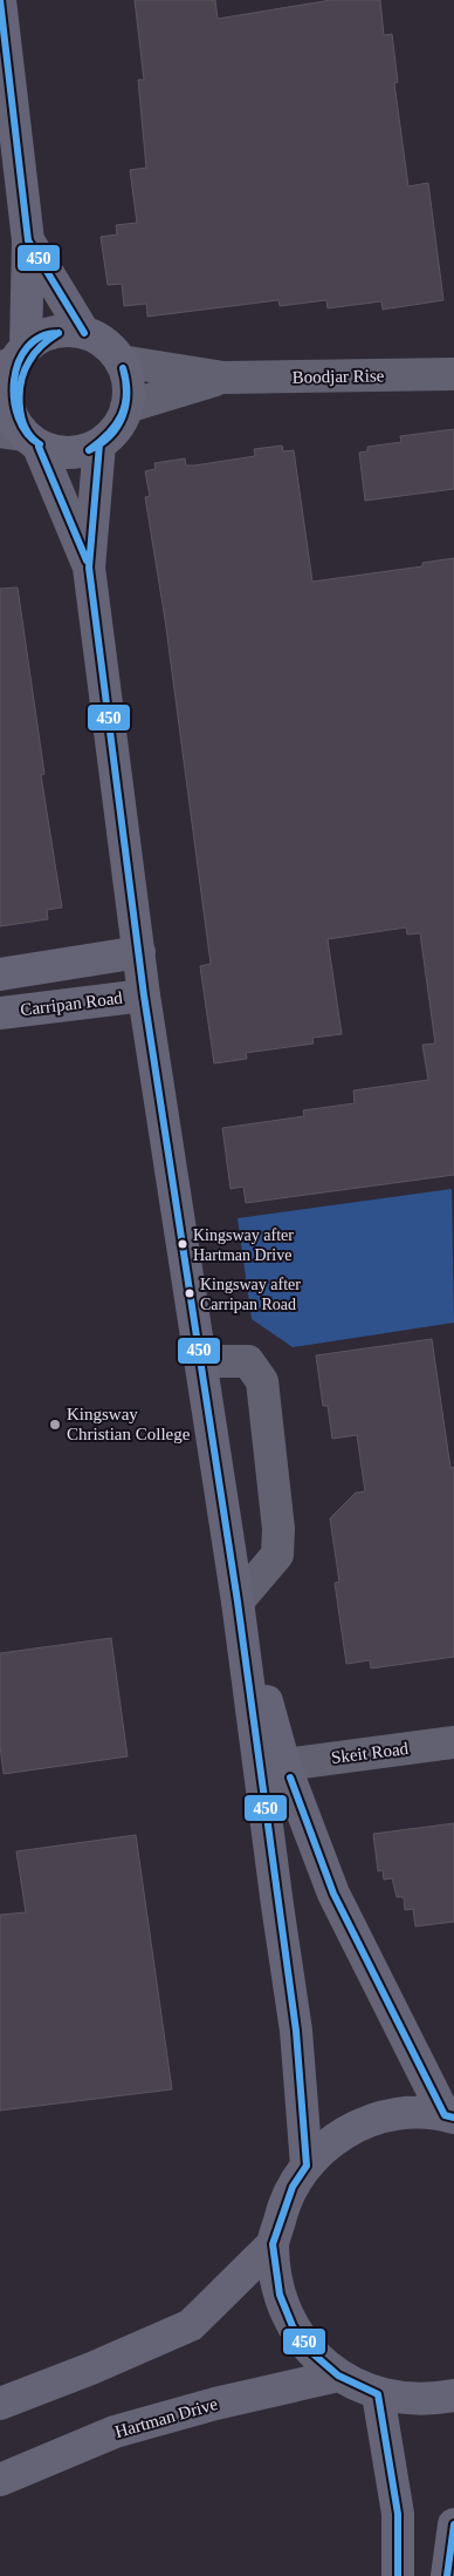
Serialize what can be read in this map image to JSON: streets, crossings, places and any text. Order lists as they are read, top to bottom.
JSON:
{
  "streets": {
    "main road": ["Carripan Road", "Hartman Drive"],
    "street": ["Boodjar Rise", "Skeit Road"]
  },
  "places": ["Kingsway after Hartman Drive", "Kingsway after Carripan Road", "Kingsway Christian College"],
  "lines": ["transit line 450"]
}
